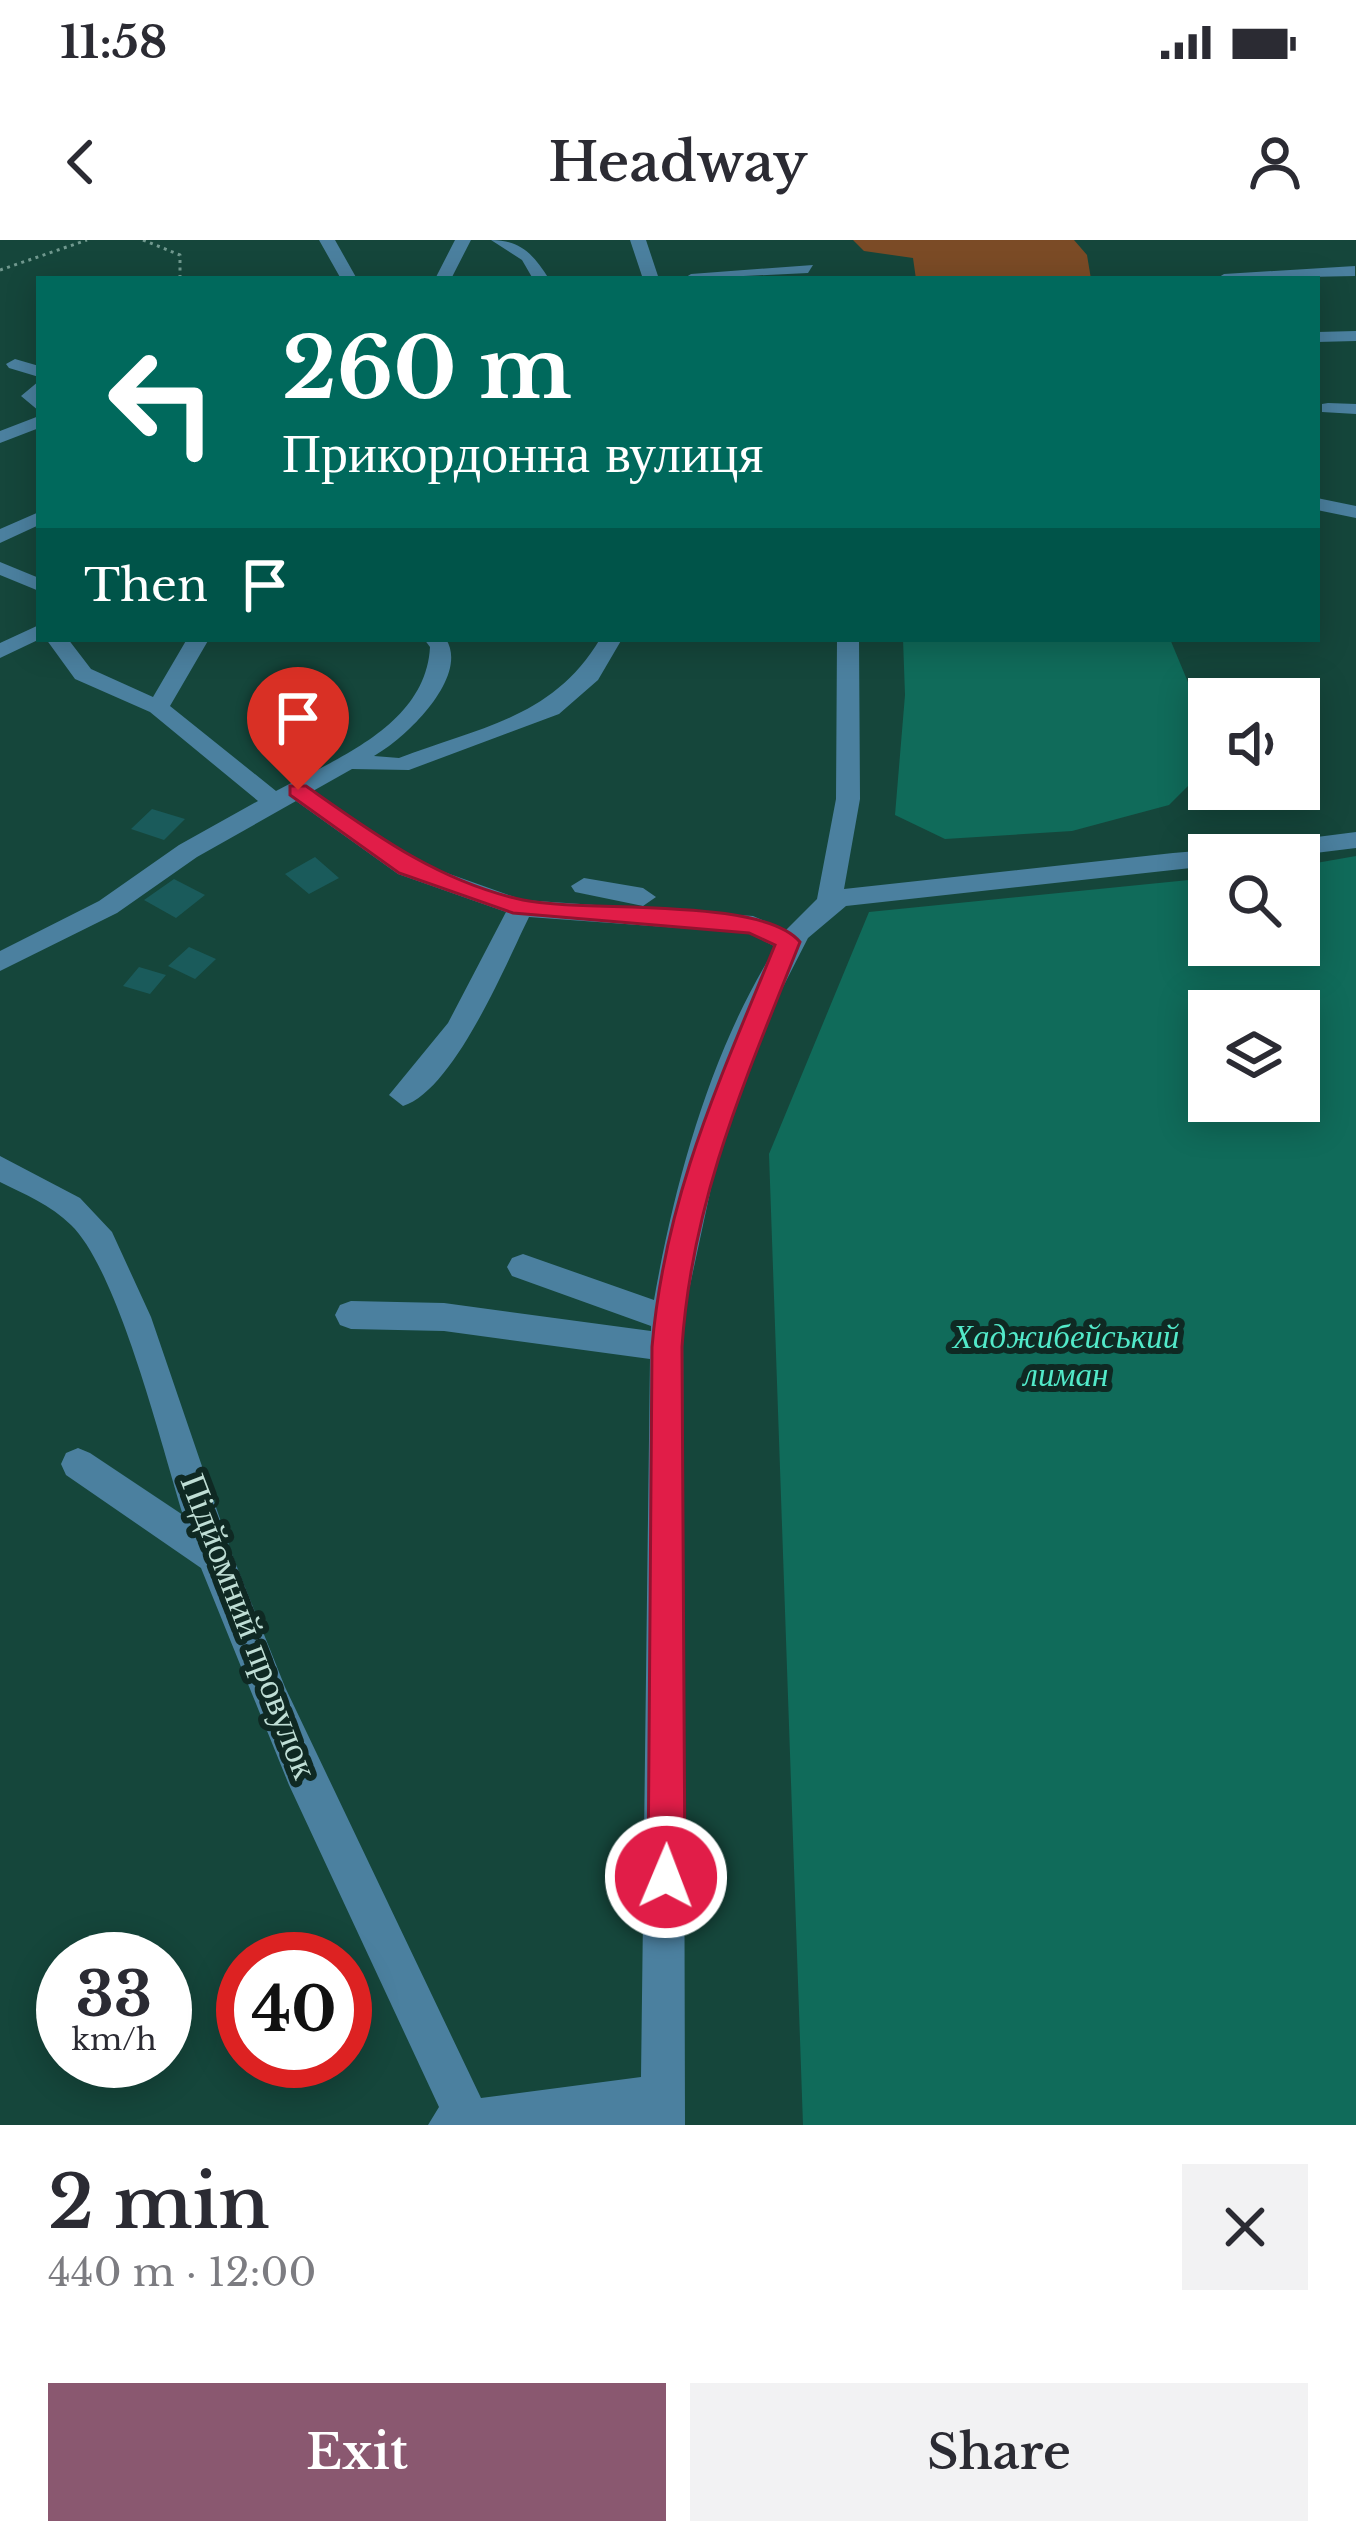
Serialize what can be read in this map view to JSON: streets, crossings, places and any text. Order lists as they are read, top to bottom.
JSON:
{
  "streets": {
    "street": ["Підйомний провулок"]
  },
  "water": ["Хаджибейський лиман"],
  "page": {
    "status": "11:58",
    "header": "Headway",
    "turn": ["260 m", "Прикордонна вулиця"],
    "then": "Then",
    "speed": "33 km/h",
    "limit": "40",
    "heading": ["2 min", "440 m · 12:00"],
    "buttons": ["Exit", "Share"]
  }
}
